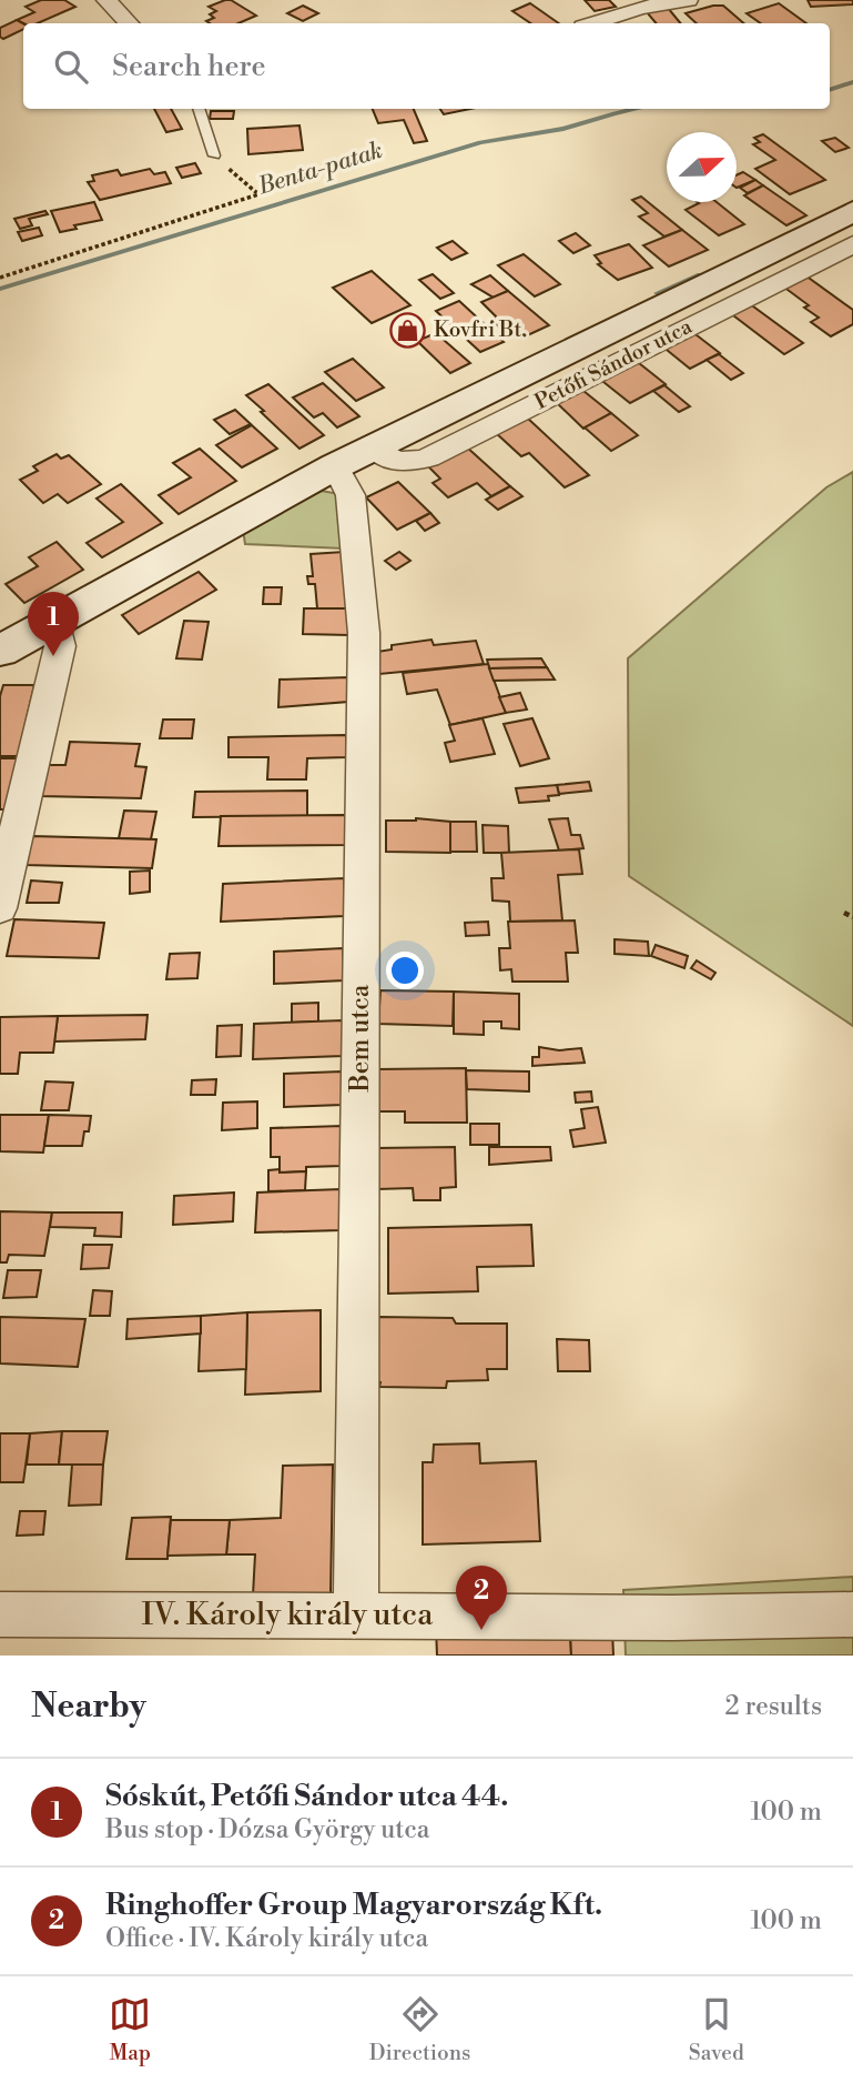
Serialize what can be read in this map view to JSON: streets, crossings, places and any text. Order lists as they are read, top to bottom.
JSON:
{
  "streets": {
    "main road": ["Petőfi Sándor utca"],
    "street": ["Bem utca", "IV. Károly király utca"]
  },
  "crossings": [
    ["Petőfi Sándor utca", "Bem utca"],
    ["Bem utca", "IV. Károly király utca"]
  ],
  "water": ["Benta-patak"],
  "places": {
    "shop": ["Kovfri Bt."]
  },
  "north": "right",
  "page": {
    "search": "Search here",
    "pins": ["1", "2"],
    "heading": ["Nearby", "2 results"],
    "list": [
      {
        "mark": "1",
        "name": "Sóskút, Petőfi Sándor utca 44.",
        "note": "Bus stop · Dózsa György utca",
        "value": "100 m"
      },
      {
        "mark": "2",
        "name": "Ringhoffer Group Magyarország Kft.",
        "note": "Office · IV. Károly király utca",
        "value": "100 m"
      }
    ],
    "nav": ["Map", "Directions", "Saved"]
  }
}
